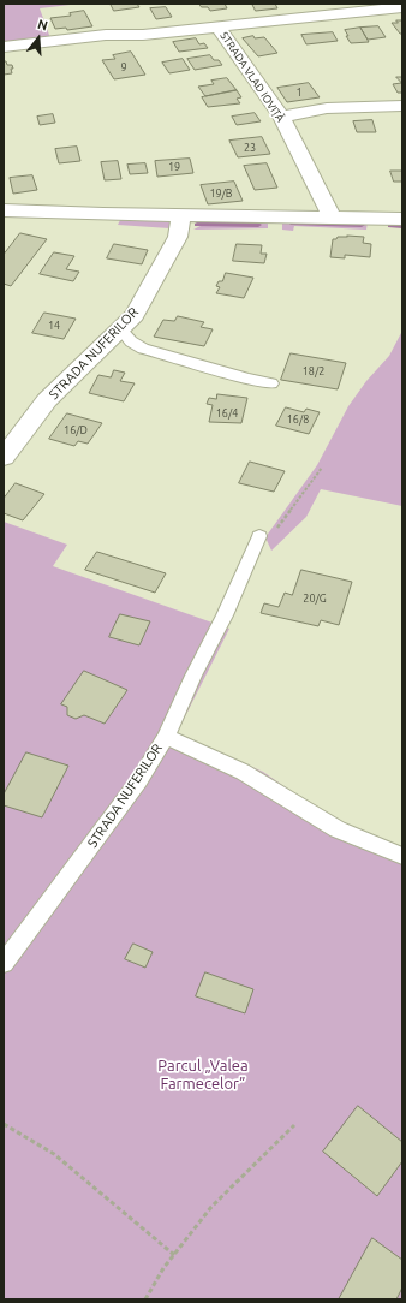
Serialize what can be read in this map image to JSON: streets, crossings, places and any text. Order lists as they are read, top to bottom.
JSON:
{
  "streets": {
    "street": ["STRADA VLAD IOVIȚĂ", "STRADA NUFERILOR"]
  },
  "parks": ["Parcul „Valea Farmecelor”"],
  "house_numbers": [
    "9",
    "1",
    "23",
    "19",
    "19/B",
    "14",
    "18/2",
    "16/4",
    "16/8",
    "16/D",
    "20/G"
  ],
  "north": "top"
}
